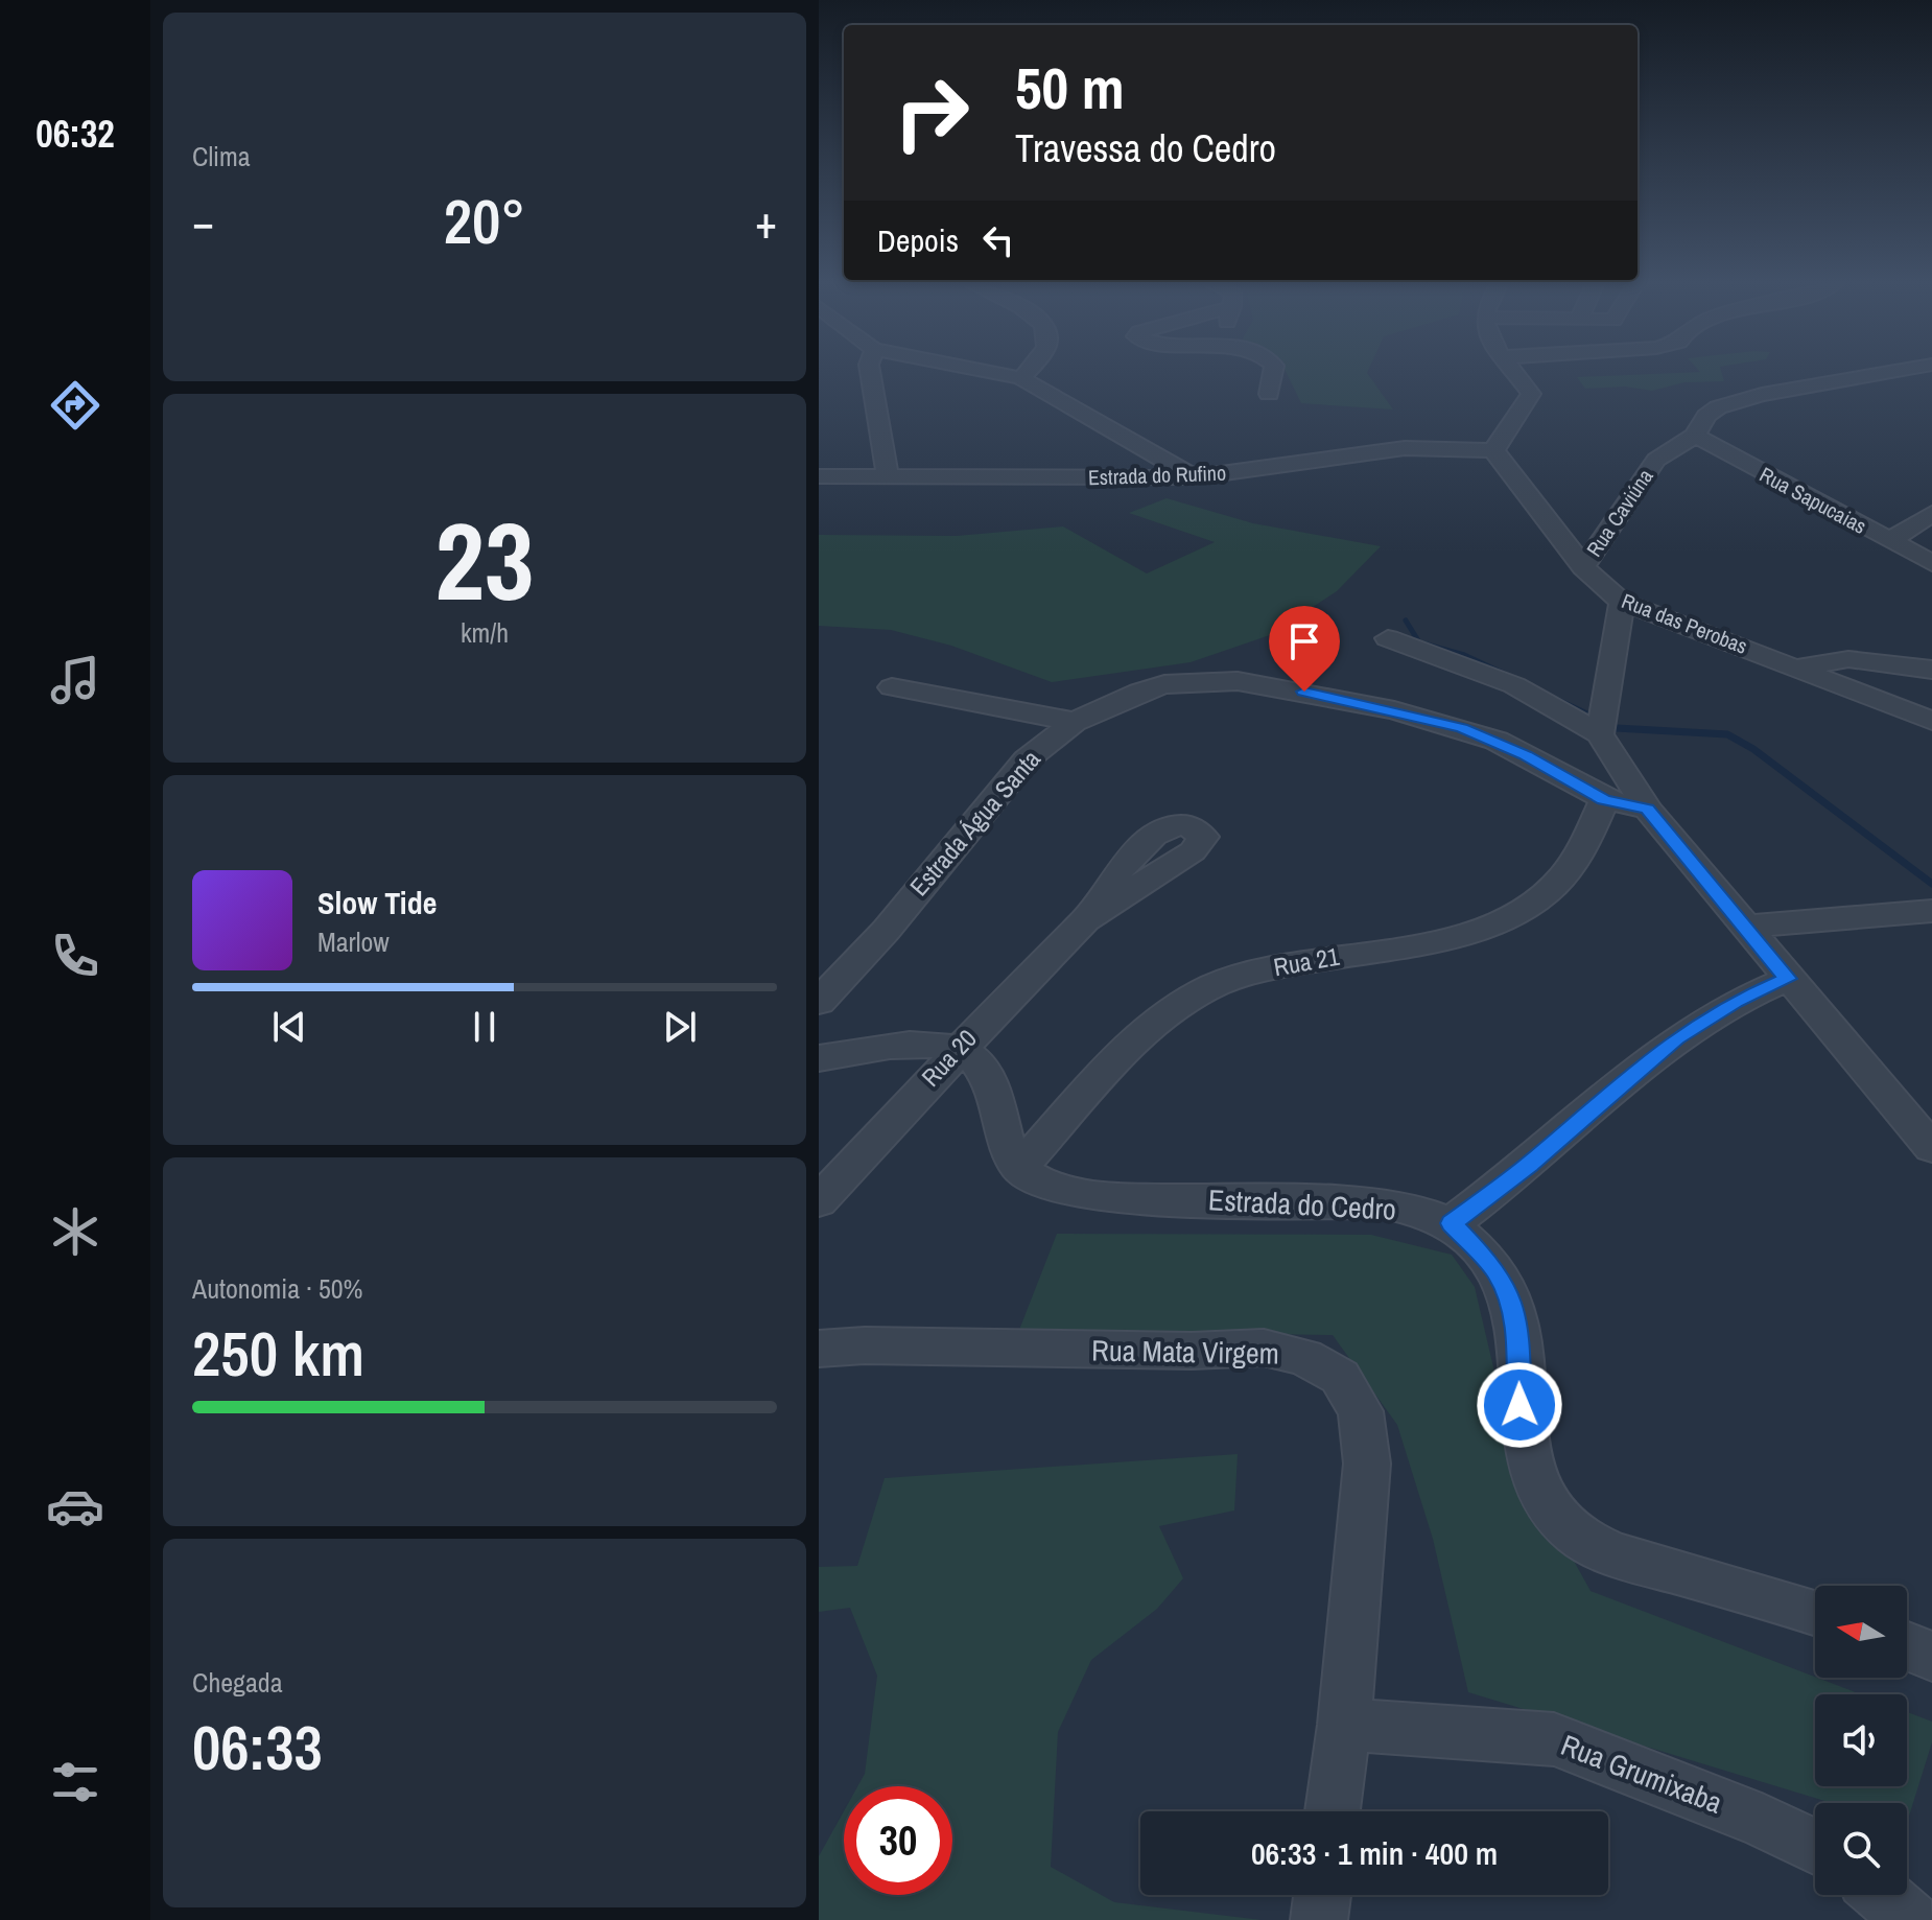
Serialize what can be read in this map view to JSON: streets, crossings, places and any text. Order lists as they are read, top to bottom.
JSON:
{
  "streets": {
    "street": [
      "Estrada do Rufino",
      "Rua Sapucaias",
      "Rua Caviúna",
      "Rua das Perobas",
      "Estrada Água Santa",
      "Rua 21",
      "Rua 20",
      "Estrada do Cedro",
      "Rua Mata Virgem",
      "Rua Grumixaba"
    ]
  },
  "crossings": [
    ["Estrada do Rufino", "Rua das Perobas"],
    ["Rua Sapucaias", "Rua Caviúna"],
    ["Rua Caviúna", "Rua das Perobas"],
    ["Estrada Água Santa", "Rua 21"],
    ["Rua 21", "Estrada do Cedro"],
    ["Rua Mata Virgem", "Rua Grumixaba"]
  ],
  "north": "left",
  "page": {
    "tabs": "06:32",
    "tile": [
      "Clima",
      ["23", "km/h"],
      ["Autonomia · 50%", "250 km"],
      ["Chegada", "06:33"]
    ],
    "turn": ["50 m", "Travessa do Cedro"],
    "heat": ["−", "20°", "+"],
    "then": "Depois",
    "song": ["Slow Tide", "Marlow"],
    "limit": "30",
    "trip": "06:33 · 1 min · 400 m"
  }
}
